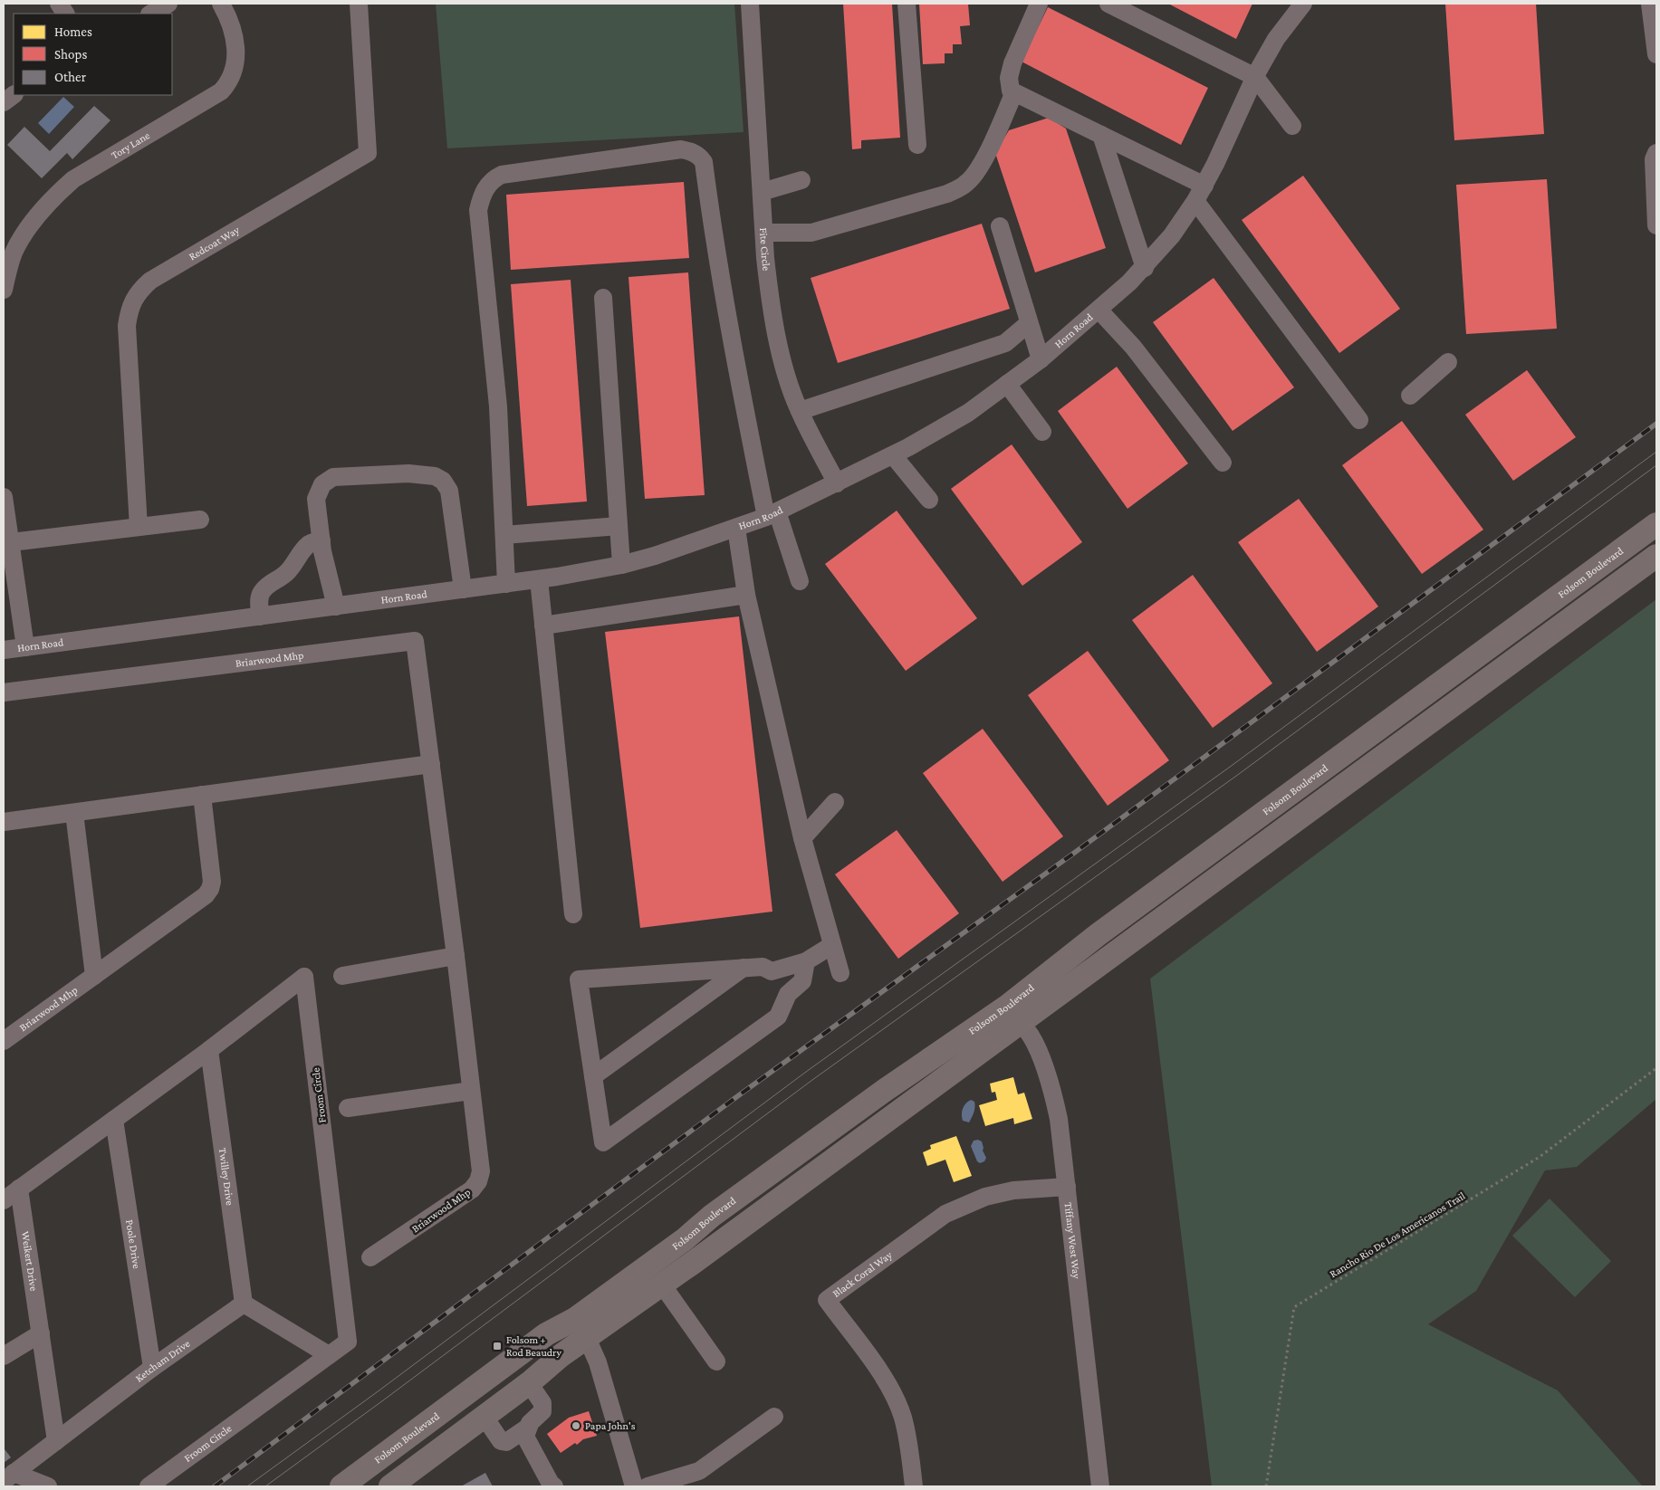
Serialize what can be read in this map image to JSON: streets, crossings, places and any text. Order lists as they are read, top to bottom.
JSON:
{
  "streets": {
    "main road": ["Folsom Boulevard"],
    "street": [
      "Tory Lane",
      "Redcoat Way",
      "Fite Circle",
      "Horn Road",
      "Briarwood Mhp",
      "Froom Circle",
      "Twilley Drive",
      "Tiffany West Way",
      "Poole Drive",
      "Weikert Drive",
      "Black Coral Way",
      "Ketcham Drive"
    ],
    "path": ["Rancho Rio De Los Americanos Trail"]
  },
  "crossings": [
    ["Fite Circle", "Horn Road"],
    ["Folsom Boulevard", "Tiffany West Way"],
    ["Froom Circle", "Twilley Drive"],
    ["Froom Circle", "Poole Drive"],
    ["Froom Circle", "Weikert Drive"],
    ["Twilley Drive", "Ketcham Drive"],
    ["Tiffany West Way", "Black Coral Way"],
    ["Poole Drive", "Ketcham Drive"],
    ["Weikert Drive", "Ketcham Drive"]
  ],
  "places": {
    "transit": ["Folsom + Rod Beaudry"],
    "other": ["Papa John's"]
  },
  "legend": ["Homes", "Shops", "Other"]
}
